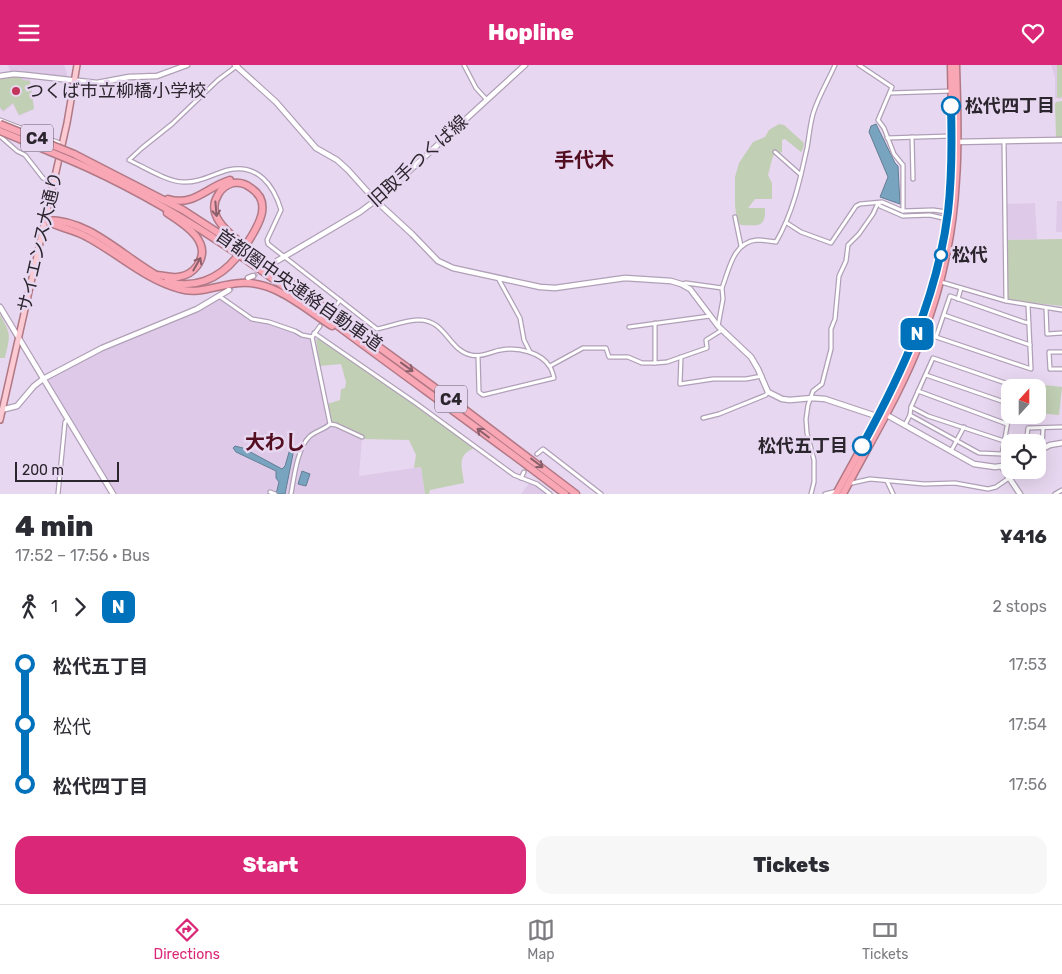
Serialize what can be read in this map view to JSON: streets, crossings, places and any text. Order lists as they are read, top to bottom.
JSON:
{
  "streets": {
    "highway": ["C4", "首都圏中央連絡自動車道"],
    "main road": ["サイエンス大通り"],
    "street": ["旧取手つくば線"]
  },
  "districts": ["手代木", "大わし"],
  "places": [
    "つくば市立柳橋小学校",
    "松代四丁目",
    "松代",
    "松代五丁目"
  ],
  "lines": ["bus line N"],
  "scale_bar": "200 m",
  "north": "top",
  "page": {
    "header": "Hopline",
    "on_map": "N",
    "scale": "200 m",
    "heading": ["4 min", "17:52 – 17:56 · Bus", "¥416"],
    "legs": ["1", "N", "2 stops"],
    "list": [
      {
        "name": "松代五丁目",
        "value": "17:53"
      },
      {
        "name": "松代",
        "value": "17:54"
      },
      {
        "name": "松代四丁目",
        "value": "17:56"
      }
    ],
    "buttons": ["Start", "Tickets"],
    "tabs": ["Directions", "Map", "Tickets"]
  }
}
